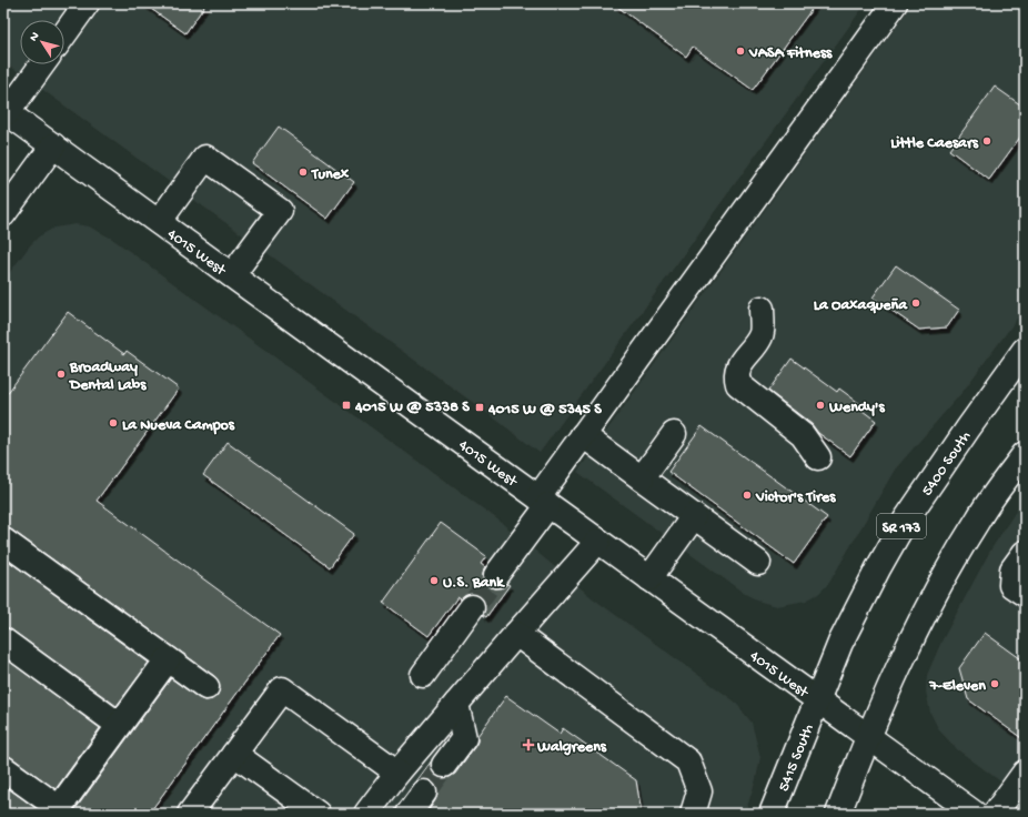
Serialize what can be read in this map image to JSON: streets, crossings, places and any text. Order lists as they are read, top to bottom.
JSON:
{
  "streets": {
    "street": [
      "4015 West",
      "5400 South",
      "SR 173",
      "5415 South"
    ]
  },
  "crossings": [
    ["4015 West", "5400 South"],
    ["4015 West", "5415 South"],
    ["5400 South", "5415 South"]
  ],
  "places": {
    "other": [
      "VASA Fitness",
      "Little Caesars",
      "Tunex",
      "La Oaxaqueña",
      "Broadway Dental Labs",
      "Wendy's",
      "La Nueva Campos",
      "Victor's Tires",
      "U.S. Bank",
      "7-Eleven"
    ],
    "transit": ["4015 W @ 5338 S", "4015 W @ 5345 S"],
    "health": ["Walgreens"]
  },
  "north": "top left"
}
